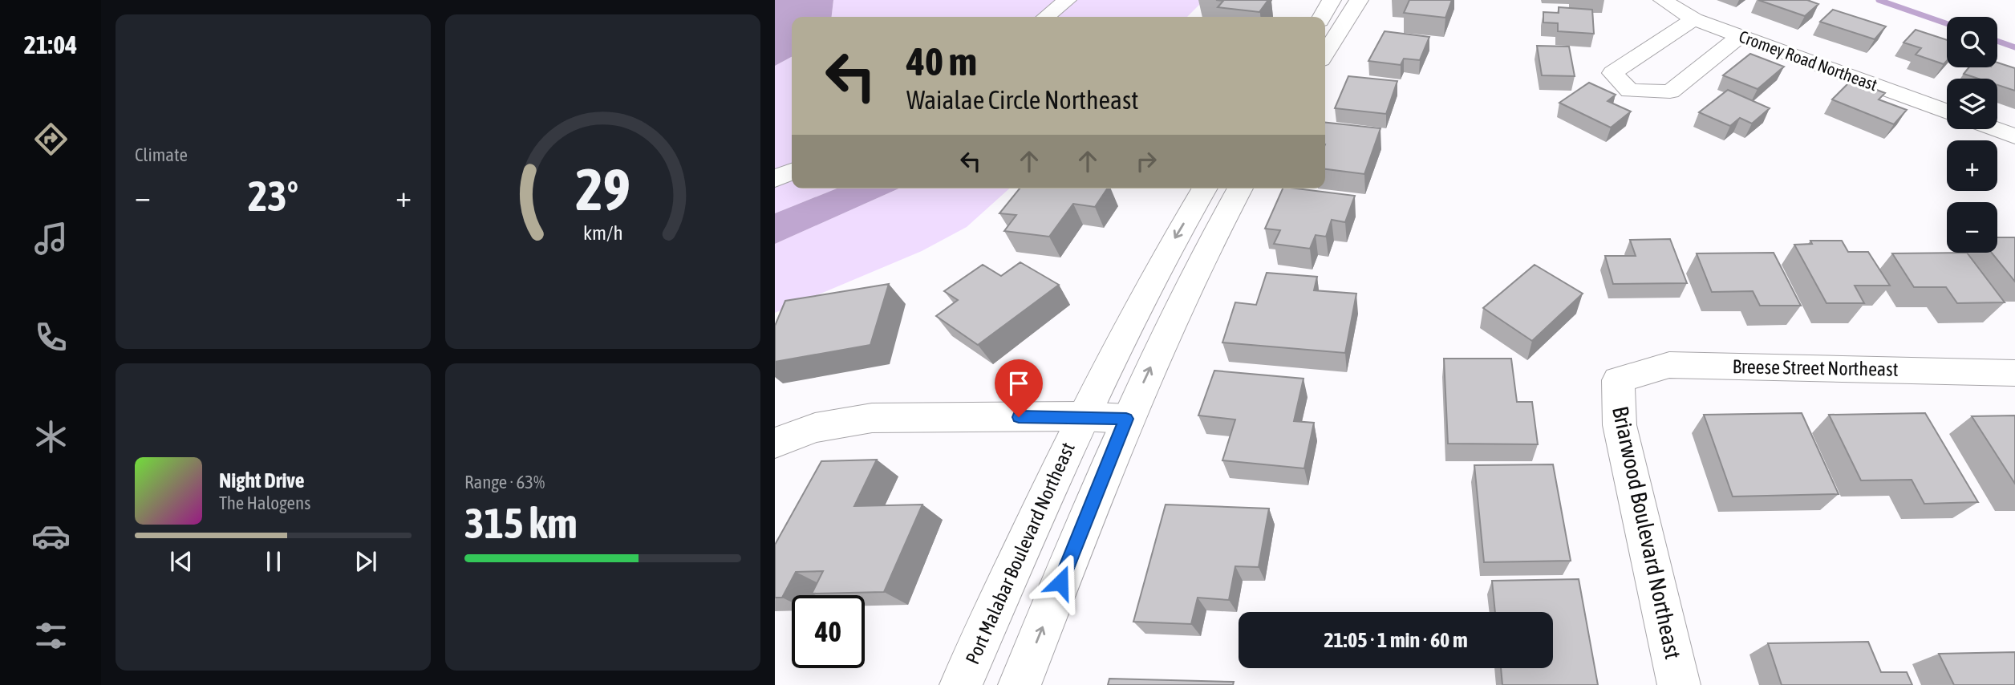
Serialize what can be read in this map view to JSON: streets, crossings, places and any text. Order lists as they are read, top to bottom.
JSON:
{
  "streets": {
    "street": [
      "Cromey Road Northeast",
      "Breese Street Northeast",
      "Briarwood Boulevard Northeast",
      "Port Malabar Boulevard Northeast"
    ]
  },
  "crossings": [
    ["Breese Street Northeast", "Briarwood Boulevard Northeast"]
  ],
  "page": {
    "tabs": "21:04",
    "tile": [
      "Climate",
      ["Range · 63%", "315 km"]
    ],
    "map_buttons": ["+", "−"],
    "turn": ["40 m", "Waialae Circle Northeast"],
    "heat": ["−", "23°", "+"],
    "song": ["Night Drive", "The Halogens"],
    "limit": "40",
    "trip": "21:05 · 1 min · 60 m",
    "gauge": ["29", "km/h"]
  }
}
